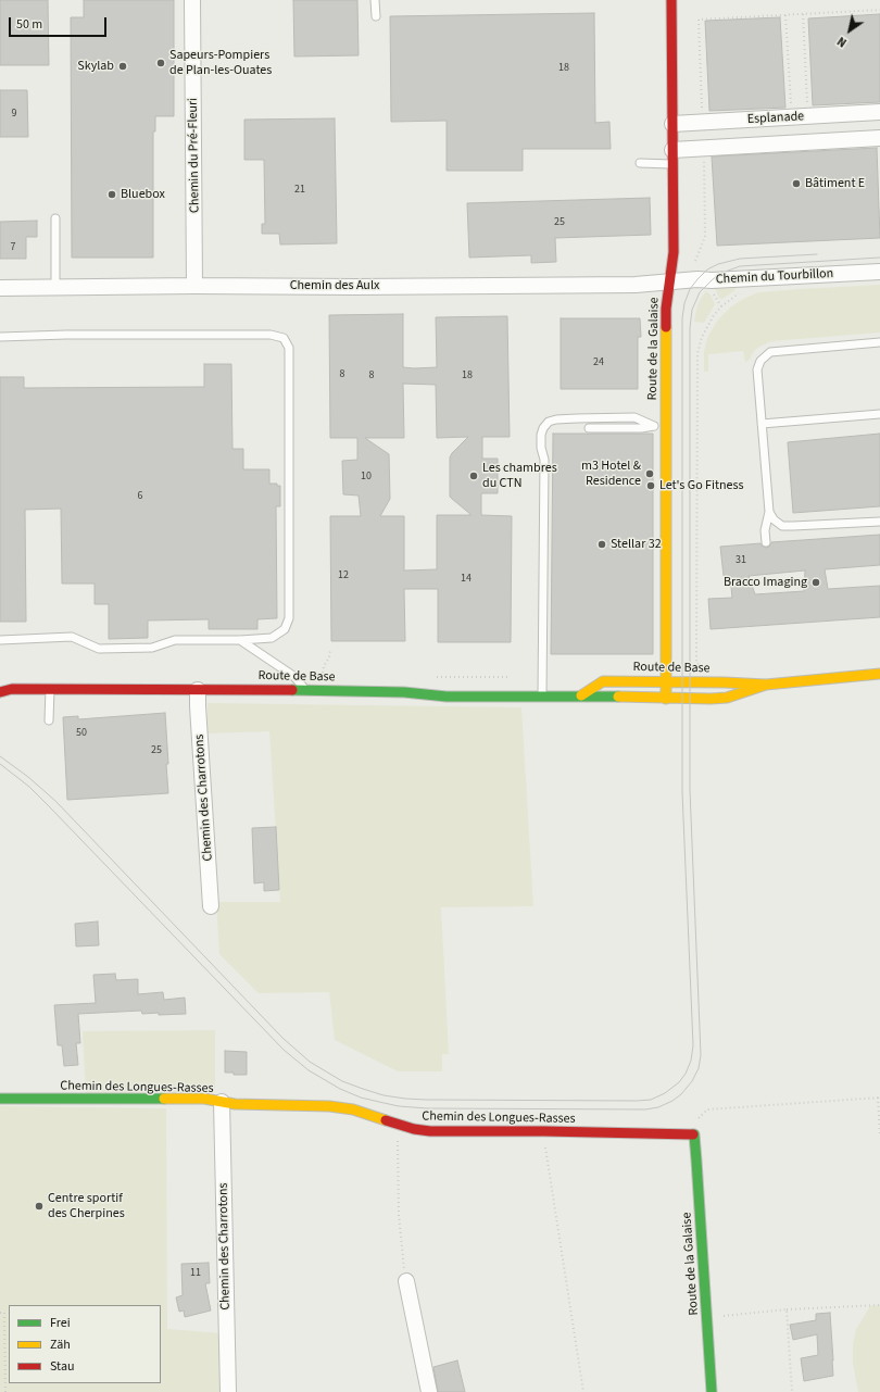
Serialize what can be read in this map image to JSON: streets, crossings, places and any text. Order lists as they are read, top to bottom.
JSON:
{
  "streets": {
    "street": [
      "Esplanade",
      "Chemin du Pré-Fleuri",
      "Chemin du Tourbillon",
      "Chemin des Aulx",
      "Route de la Galaise",
      "Route de Base",
      "Chemin des Charrotons",
      "Chemin des Longues-Rasses"
    ]
  },
  "crossings": [
    ["Esplanade", "Route de la Galaise"],
    ["Chemin du Pré-Fleuri", "Chemin des Aulx"],
    ["Chemin du Tourbillon", "Chemin des Aulx"],
    ["Chemin du Tourbillon", "Route de la Galaise"],
    ["Chemin des Aulx", "Route de la Galaise"],
    ["Route de la Galaise", "Route de Base"],
    ["Route de la Galaise", "Chemin des Longues-Rasses"],
    ["Route de Base", "Chemin des Charrotons"],
    ["Chemin des Charrotons", "Chemin des Longues-Rasses"]
  ],
  "places": [
    "Sapeurs-Pompiers de Plan-les-Ouates",
    "Skylab",
    "Bâtiment E",
    "Bluebox",
    "m3 Hotel & Residence",
    "Les chambres du CTN",
    "Let's Go Fitness",
    "Stellar 32",
    "Bracco Imaging",
    "Centre sportif des Cherpines"
  ],
  "house_numbers": [
    "18",
    "9",
    "21",
    "25",
    "7",
    "24",
    "8",
    "8",
    "18",
    "10",
    "6",
    "31",
    "12",
    "14",
    "50",
    "25",
    "11"
  ],
  "legend": ["Frei", "Zäh", "Stau"],
  "scale_bar": "50 m",
  "north": "bottom left"
}
